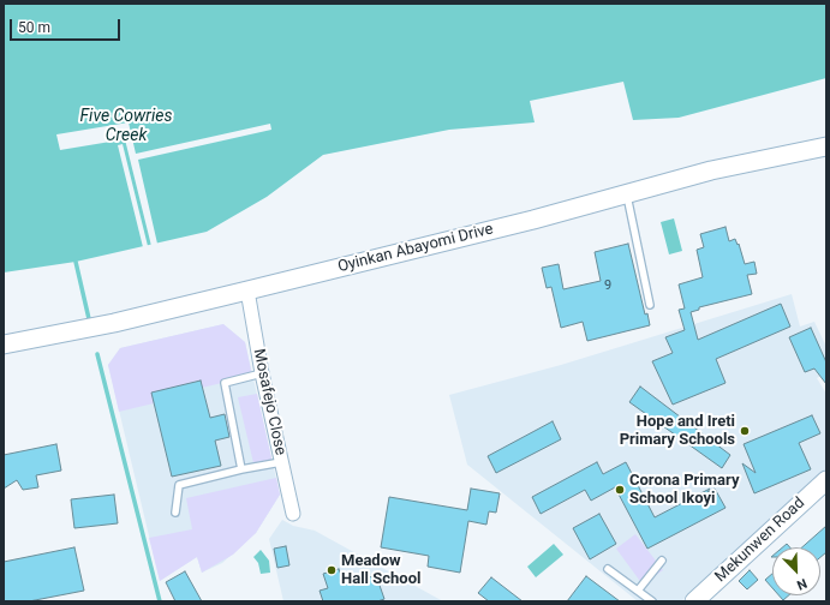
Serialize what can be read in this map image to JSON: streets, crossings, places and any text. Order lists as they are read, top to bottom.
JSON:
{
  "streets": {
    "street": ["Oyinkan Abayomi Drive", "Mosafejo Close", "Mekunwen Road"]
  },
  "crossings": [
    ["Oyinkan Abayomi Drive", "Mosafejo Close"]
  ],
  "water": ["Five Cowries Creek"],
  "places": ["Hope and Ireti Primary Schools", "Corona Primary School Ikoyi", "Meadow Hall School"],
  "house_numbers": ["9"],
  "scale_bar": "50 m",
  "north": "bottom right"
}
